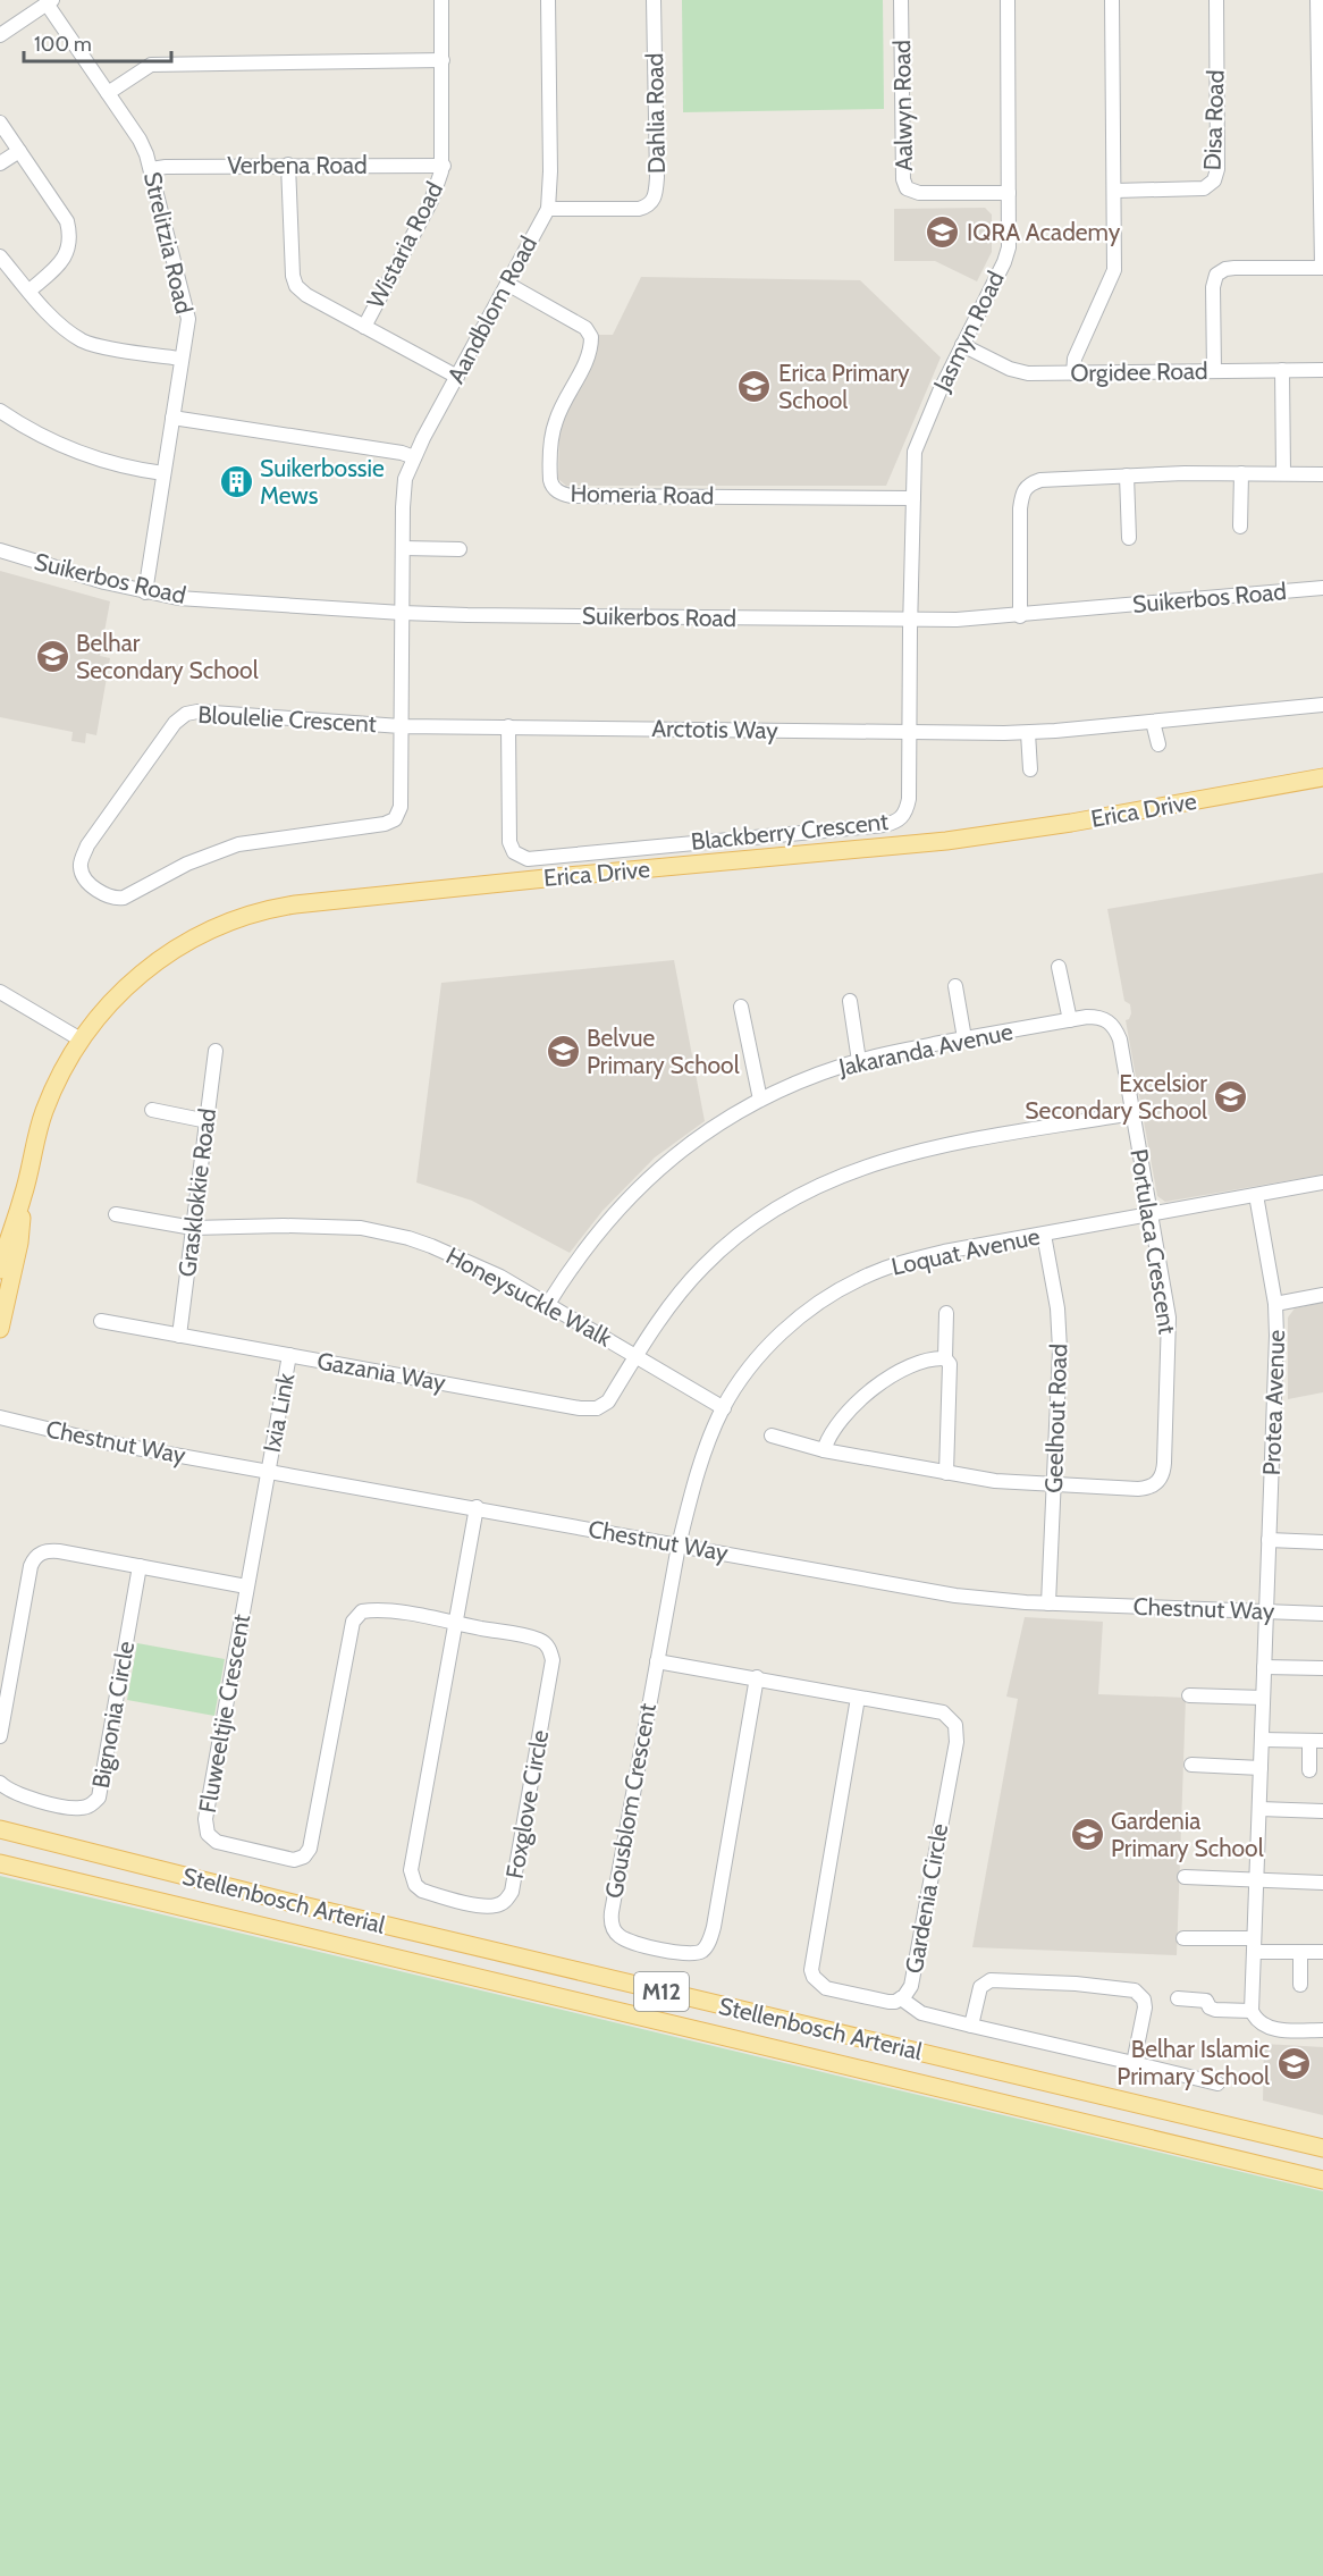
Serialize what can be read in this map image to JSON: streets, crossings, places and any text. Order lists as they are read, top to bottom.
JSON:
{
  "streets": {
    "main road": ["Erica Drive", "Stellenbosch Arterial", "M12"],
    "street": [
      "Aalwyn Road",
      "Dahlia Road",
      "Disa Road",
      "Verbena Road",
      "Strelitzia Road",
      "Wistaria Road",
      "Aandblom Road",
      "Jasmyn Road",
      "Orgidee Road",
      "Homeria Road",
      "Suikerbos Road",
      "Bloulelie Crescent",
      "Arctotis Way",
      "Blackberry Crescent",
      "Jakaranda Avenue",
      "Grasklokkie Road",
      "Portulaca Crescent",
      "Loquat Avenue",
      "Honeysuckle Walk",
      "Gazania Way",
      "Protea Avenue",
      "Ixia Link",
      "Geelhout Road",
      "Chestnut Way",
      "Fluweeltjie Crescent",
      "Bignonia Circle",
      "Gousblom Crescent",
      "Foxglove Circle",
      "Gardenia Circle"
    ]
  },
  "crossings": [
    ["Aalwyn Road", "Jasmyn Road"],
    ["Dahlia Road", "Aandblom Road"],
    ["Verbena Road", "Strelitzia Road"],
    ["Verbena Road", "Wistaria Road"],
    ["Strelitzia Road", "Suikerbos Road"],
    ["Aandblom Road", "Homeria Road"],
    ["Aandblom Road", "Suikerbos Road"],
    ["Aandblom Road", "Bloulelie Crescent"],
    ["Jasmyn Road", "Orgidee Road"],
    ["Jasmyn Road", "Homeria Road"],
    ["Jasmyn Road", "Suikerbos Road"],
    ["Jasmyn Road", "Blackberry Crescent"],
    ["Suikerbos Road", "Bloulelie Crescent"],
    ["Suikerbos Road", "Blackberry Crescent"],
    ["Bloulelie Crescent", "Arctotis Way"],
    ["Arctotis Way", "Blackberry Crescent"],
    ["Jakaranda Avenue", "Portulaca Crescent"],
    ["Jakaranda Avenue", "Honeysuckle Walk"],
    ["Grasklokkie Road", "Honeysuckle Walk"],
    ["Grasklokkie Road", "Gazania Way"],
    ["Portulaca Crescent", "Loquat Avenue"],
    ["Portulaca Crescent", "Gazania Way"],
    ["Portulaca Crescent", "Geelhout Road"],
    ["Loquat Avenue", "Honeysuckle Walk"],
    ["Loquat Avenue", "Protea Avenue"],
    ["Loquat Avenue", "Geelhout Road"],
    ["Loquat Avenue", "Chestnut Way"],
    ["Loquat Avenue", "Gousblom Crescent"],
    ["Honeysuckle Walk", "Gazania Way"],
    ["Gazania Way", "Ixia Link"],
    ["Protea Avenue", "Chestnut Way"],
    ["Ixia Link", "Chestnut Way"],
    ["Ixia Link", "Fluweeltjie Crescent"],
    ["Geelhout Road", "Chestnut Way"],
    ["Chestnut Way", "Fluweeltjie Crescent"],
    ["Chestnut Way", "Gousblom Crescent"],
    ["Chestnut Way", "Foxglove Circle"],
    ["Fluweeltjie Crescent", "Foxglove Circle"],
    ["Gousblom Crescent", "Gardenia Circle"]
  ],
  "places": {
    "school or university": [
      "IQRA Academy",
      "Erica Primary School",
      "Belhar Secondary School",
      "Belvue Primary School",
      "Excelsior Secondary School",
      "Gardenia Primary School",
      "Belhar Islamic Primary School"
    ],
    "building": ["Suikerbossie Mews"]
  },
  "scale_bar": "100 m"
}
